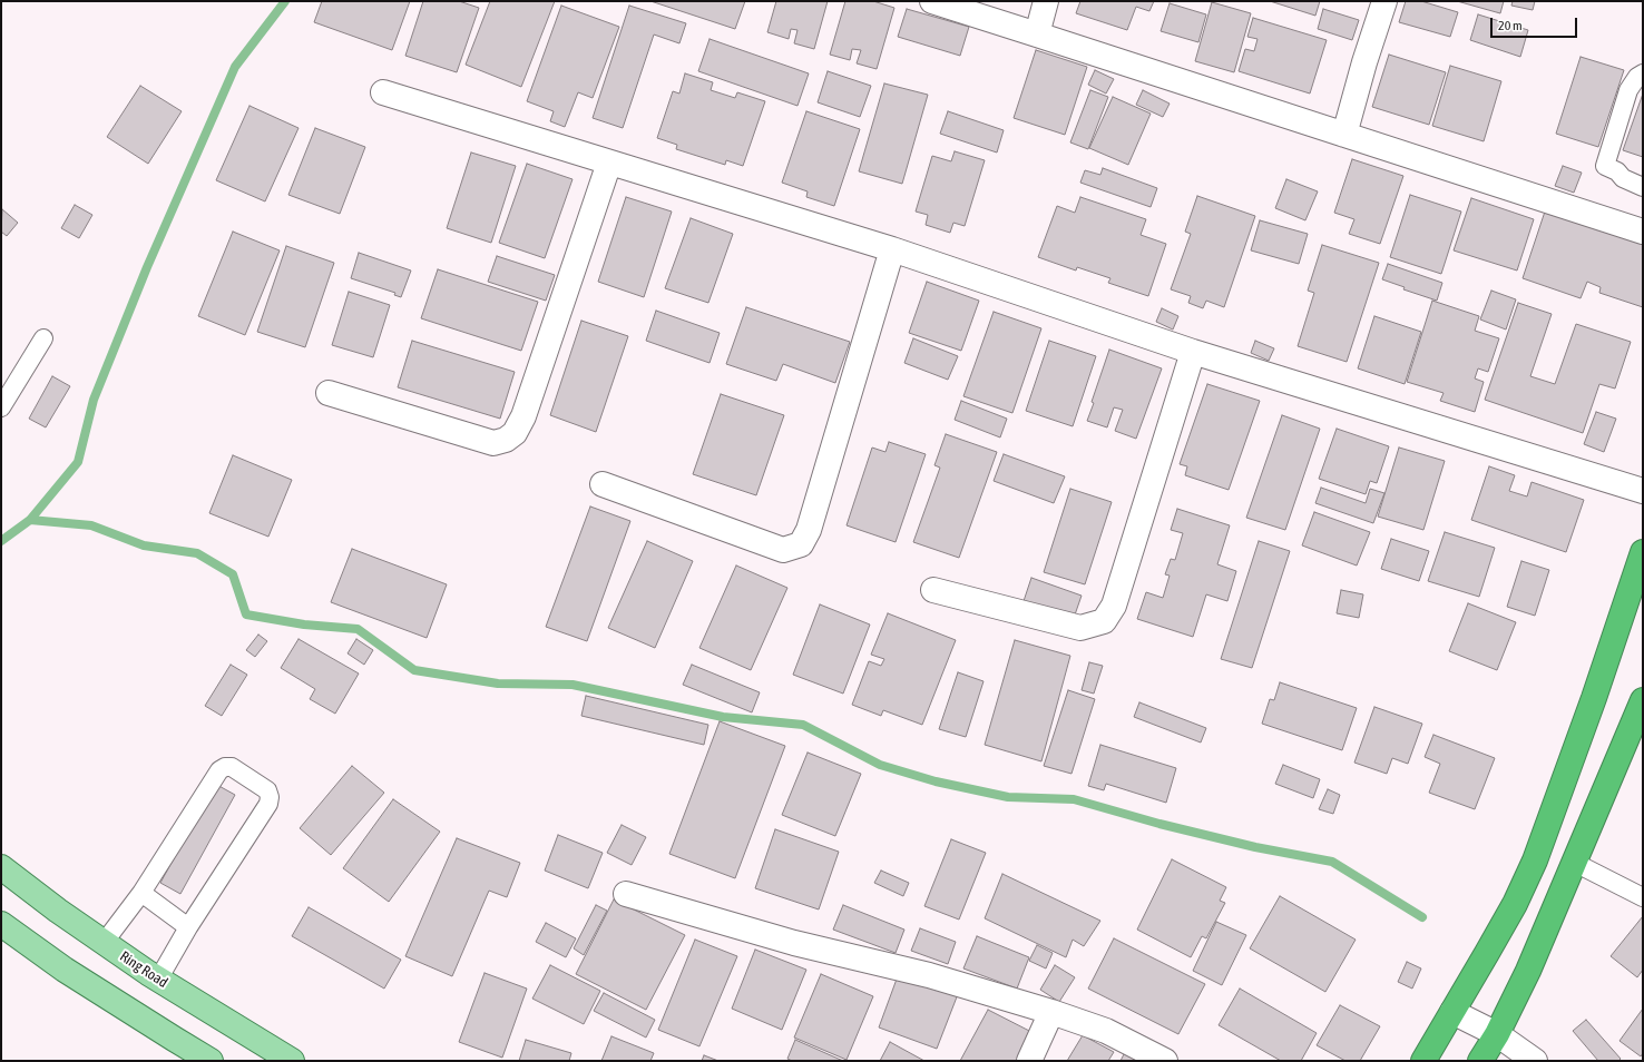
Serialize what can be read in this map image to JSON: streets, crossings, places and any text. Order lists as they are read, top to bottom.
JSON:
{
  "streets": {
    "main road": ["Ring Road"]
  },
  "scale_bar": "20 m"
}
